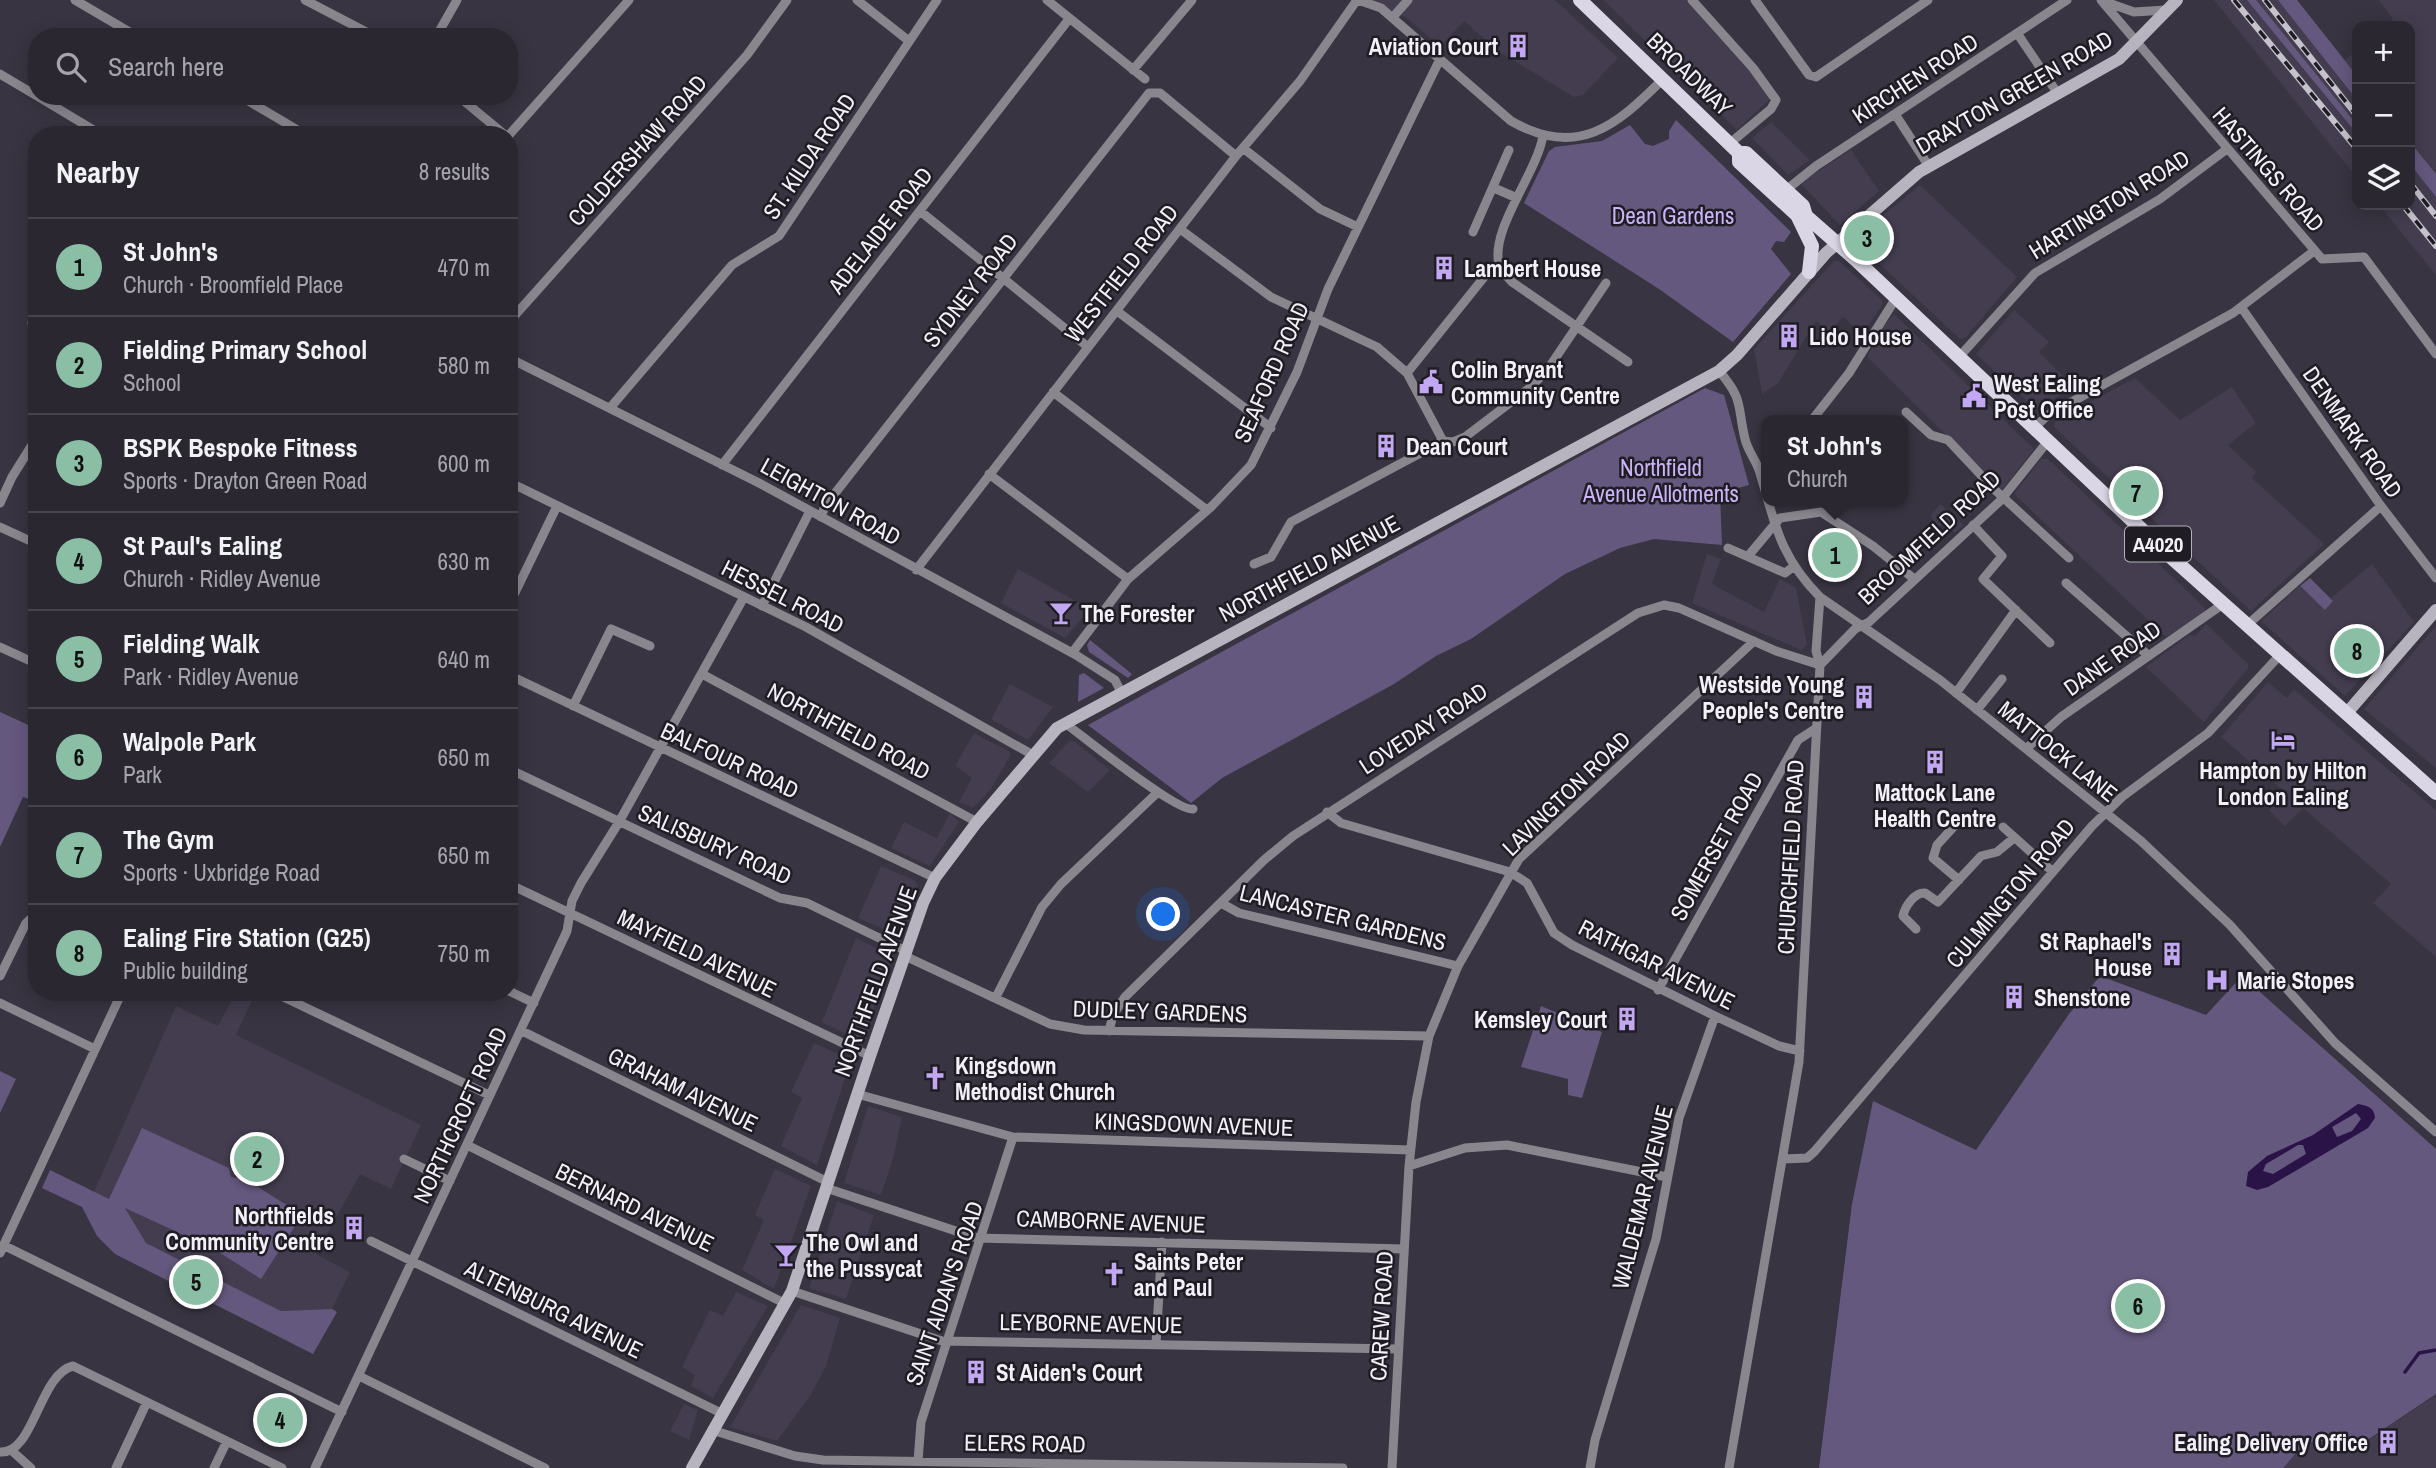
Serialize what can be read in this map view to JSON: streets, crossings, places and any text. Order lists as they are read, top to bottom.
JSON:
{
  "streets": {
    "main road": [
      "BROADWAY",
      "DRAYTON GREEN ROAD",
      "A4020",
      "NORTHFIELD AVENUE"
    ],
    "street": [
      "KIRCHEN ROAD",
      "COLDERSHAW ROAD",
      "ST. KILDA ROAD",
      "HASTINGS ROAD",
      "HARTINGTON ROAD",
      "ADELAIDE ROAD",
      "WESTFIELD ROAD",
      "SYDNEY ROAD",
      "SEAFORD ROAD",
      "DENMARK ROAD",
      "LEIGHTON ROAD",
      "BROOMFIELD ROAD",
      "HESSEL ROAD",
      "DANE ROAD",
      "LOVEDAY ROAD",
      "NORTHFIELD ROAD",
      "MATTOCK LANE",
      "BALFOUR ROAD",
      "LAVINGTON ROAD",
      "SALISBURY ROAD",
      "SOMERSET ROAD",
      "CHURCHFIELD ROAD",
      "CULMINGTON ROAD",
      "LANCASTER GARDENS",
      "MAYFIELD AVENUE",
      "RATHGAR AVENUE",
      "DUDLEY GARDENS",
      "GRAHAM AVENUE",
      "NORTHCROFT ROAD",
      "KINGSDOWN AVENUE",
      "WALDEMAR AVENUE",
      "BERNARD AVENUE",
      "CAMBORNE AVENUE",
      "SAINT AIDAN'S ROAD",
      "ALTENBURG AVENUE",
      "CAREW ROAD",
      "LEYBORNE AVENUE",
      "ELERS ROAD"
    ]
  },
  "crossings": [
    ["BROADWAY", "KIRCHEN ROAD"],
    ["BROADWAY", "DRAYTON GREEN ROAD"],
    ["BROADWAY", "A4020"],
    ["BROADWAY", "NORTHFIELD AVENUE"],
    ["DRAYTON GREEN ROAD", "HASTINGS ROAD"],
    ["DRAYTON GREEN ROAD", "A4020"],
    ["DRAYTON GREEN ROAD", "NORTHFIELD AVENUE"],
    ["ST. KILDA ROAD", "LEIGHTON ROAD"],
    ["HASTINGS ROAD", "HARTINGTON ROAD"],
    ["HARTINGTON ROAD", "A4020"],
    ["ADELAIDE ROAD", "LEIGHTON ROAD"],
    ["WESTFIELD ROAD", "SYDNEY ROAD"],
    ["WESTFIELD ROAD", "LEIGHTON ROAD"],
    ["SYDNEY ROAD", "LEIGHTON ROAD"],
    ["SEAFORD ROAD", "LEIGHTON ROAD"],
    ["LEIGHTON ROAD", "NORTHFIELD AVENUE"],
    ["BROOMFIELD ROAD", "A4020"],
    ["BROOMFIELD ROAD", "MATTOCK LANE"],
    ["A4020", "NORTHFIELD AVENUE"],
    ["A4020", "DANE ROAD"],
    ["A4020", "CULMINGTON ROAD"],
    ["NORTHFIELD AVENUE", "HESSEL ROAD"],
    ["NORTHFIELD AVENUE", "NORTHFIELD ROAD"],
    ["NORTHFIELD AVENUE", "MATTOCK LANE"],
    ["NORTHFIELD AVENUE", "BALFOUR ROAD"],
    ["NORTHFIELD AVENUE", "SALISBURY ROAD"],
    ["NORTHFIELD AVENUE", "MAYFIELD AVENUE"],
    ["NORTHFIELD AVENUE", "DUDLEY GARDENS"],
    ["NORTHFIELD AVENUE", "GRAHAM AVENUE"],
    ["NORTHFIELD AVENUE", "KINGSDOWN AVENUE"],
    ["NORTHFIELD AVENUE", "BERNARD AVENUE"],
    ["NORTHFIELD AVENUE", "CAMBORNE AVENUE"],
    ["NORTHFIELD AVENUE", "ALTENBURG AVENUE"],
    ["NORTHFIELD AVENUE", "LEYBORNE AVENUE"],
    ["NORTHFIELD AVENUE", "ELERS ROAD"],
    ["HESSEL ROAD", "NORTHCROFT ROAD"],
    ["DANE ROAD", "MATTOCK LANE"],
    ["LOVEDAY ROAD", "LAVINGTON ROAD"],
    ["LOVEDAY ROAD", "CHURCHFIELD ROAD"],
    ["LOVEDAY ROAD", "LANCASTER GARDENS"],
    ["LOVEDAY ROAD", "RATHGAR AVENUE"],
    ["LOVEDAY ROAD", "DUDLEY GARDENS"],
    ["NORTHFIELD ROAD", "NORTHCROFT ROAD"],
    ["MATTOCK LANE", "CHURCHFIELD ROAD"],
    ["MATTOCK LANE", "CULMINGTON ROAD"],
    ["BALFOUR ROAD", "NORTHCROFT ROAD"],
    ["LAVINGTON ROAD", "LANCASTER GARDENS"],
    ["LAVINGTON ROAD", "RATHGAR AVENUE"],
    ["LAVINGTON ROAD", "DUDLEY GARDENS"],
    ["LAVINGTON ROAD", "KINGSDOWN AVENUE"],
    ["LAVINGTON ROAD", "CAREW ROAD"],
    ["SALISBURY ROAD", "DUDLEY GARDENS"],
    ["SALISBURY ROAD", "NORTHCROFT ROAD"],
    ["SOMERSET ROAD", "CHURCHFIELD ROAD"],
    ["SOMERSET ROAD", "RATHGAR AVENUE"],
    ["CHURCHFIELD ROAD", "RATHGAR AVENUE"],
    ["MAYFIELD AVENUE", "NORTHCROFT ROAD"],
    ["RATHGAR AVENUE", "WALDEMAR AVENUE"],
    ["GRAHAM AVENUE", "NORTHCROFT ROAD"],
    ["GRAHAM AVENUE", "CAMBORNE AVENUE"],
    ["NORTHCROFT ROAD", "BERNARD AVENUE"],
    ["NORTHCROFT ROAD", "ALTENBURG AVENUE"],
    ["KINGSDOWN AVENUE", "SAINT AIDAN'S ROAD"],
    ["CAMBORNE AVENUE", "SAINT AIDAN'S ROAD"],
    ["CAMBORNE AVENUE", "CAREW ROAD"],
    ["SAINT AIDAN'S ROAD", "LEYBORNE AVENUE"],
    ["SAINT AIDAN'S ROAD", "ELERS ROAD"],
    ["CAREW ROAD", "LEYBORNE AVENUE"]
  ],
  "parks": ["Dean Gardens", "Northfield Avenue Allotments"],
  "places": {
    "building": [
      "Aviation Court",
      "Lambert House",
      "Lido House",
      "Dean Court",
      "Westside Young People's Centre",
      "Mattock Lane Health Centre",
      "St Raphael's House",
      "Shenstone",
      "Kemsley Court",
      "Northfields Community Centre",
      "St Aiden's Court",
      "Ealing Delivery Office"
    ],
    "public building": ["Colin Bryant Community Centre", "West Ealing Post Office"],
    "bar": ["The Forester", "The Owl and the Pussycat"],
    "hotel": ["Hampton by Hilton London Ealing"],
    "hospital": ["Marie Stopes"],
    "church": ["Kingsdown Methodist Church", "Saints Peter and Paul"]
  },
  "page": {
    "map_buttons": ["+", "−"],
    "search": "Search here",
    "heading": ["Nearby", "8 results"],
    "pins": [
      "3",
      "7",
      "1",
      "8",
      "2",
      "5",
      "6",
      "4"
    ],
    "list": [
      {
        "mark": "1",
        "name": "St John's",
        "note": "Church · Broomfield Place",
        "value": "470 m"
      },
      {
        "mark": "2",
        "name": "Fielding Primary School",
        "note": "School",
        "value": "580 m"
      },
      {
        "mark": "3",
        "name": "BSPK Bespoke Fitness",
        "note": "Sports · Drayton Green Road",
        "value": "600 m"
      },
      {
        "mark": "4",
        "name": "St Paul's Ealing",
        "note": "Church · Ridley Avenue",
        "value": "630 m"
      },
      {
        "mark": "5",
        "name": "Fielding Walk",
        "note": "Park · Ridley Avenue",
        "value": "640 m"
      },
      {
        "mark": "6",
        "name": "Walpole Park",
        "note": "Park",
        "value": "650 m"
      },
      {
        "mark": "7",
        "name": "The Gym",
        "note": "Sports · Uxbridge Road",
        "value": "650 m"
      },
      {
        "mark": "8",
        "name": "Ealing Fire Station (G25)",
        "note": "Public building",
        "value": "750 m"
      }
    ],
    "popup": ["St John's", "Church"]
  }
}
